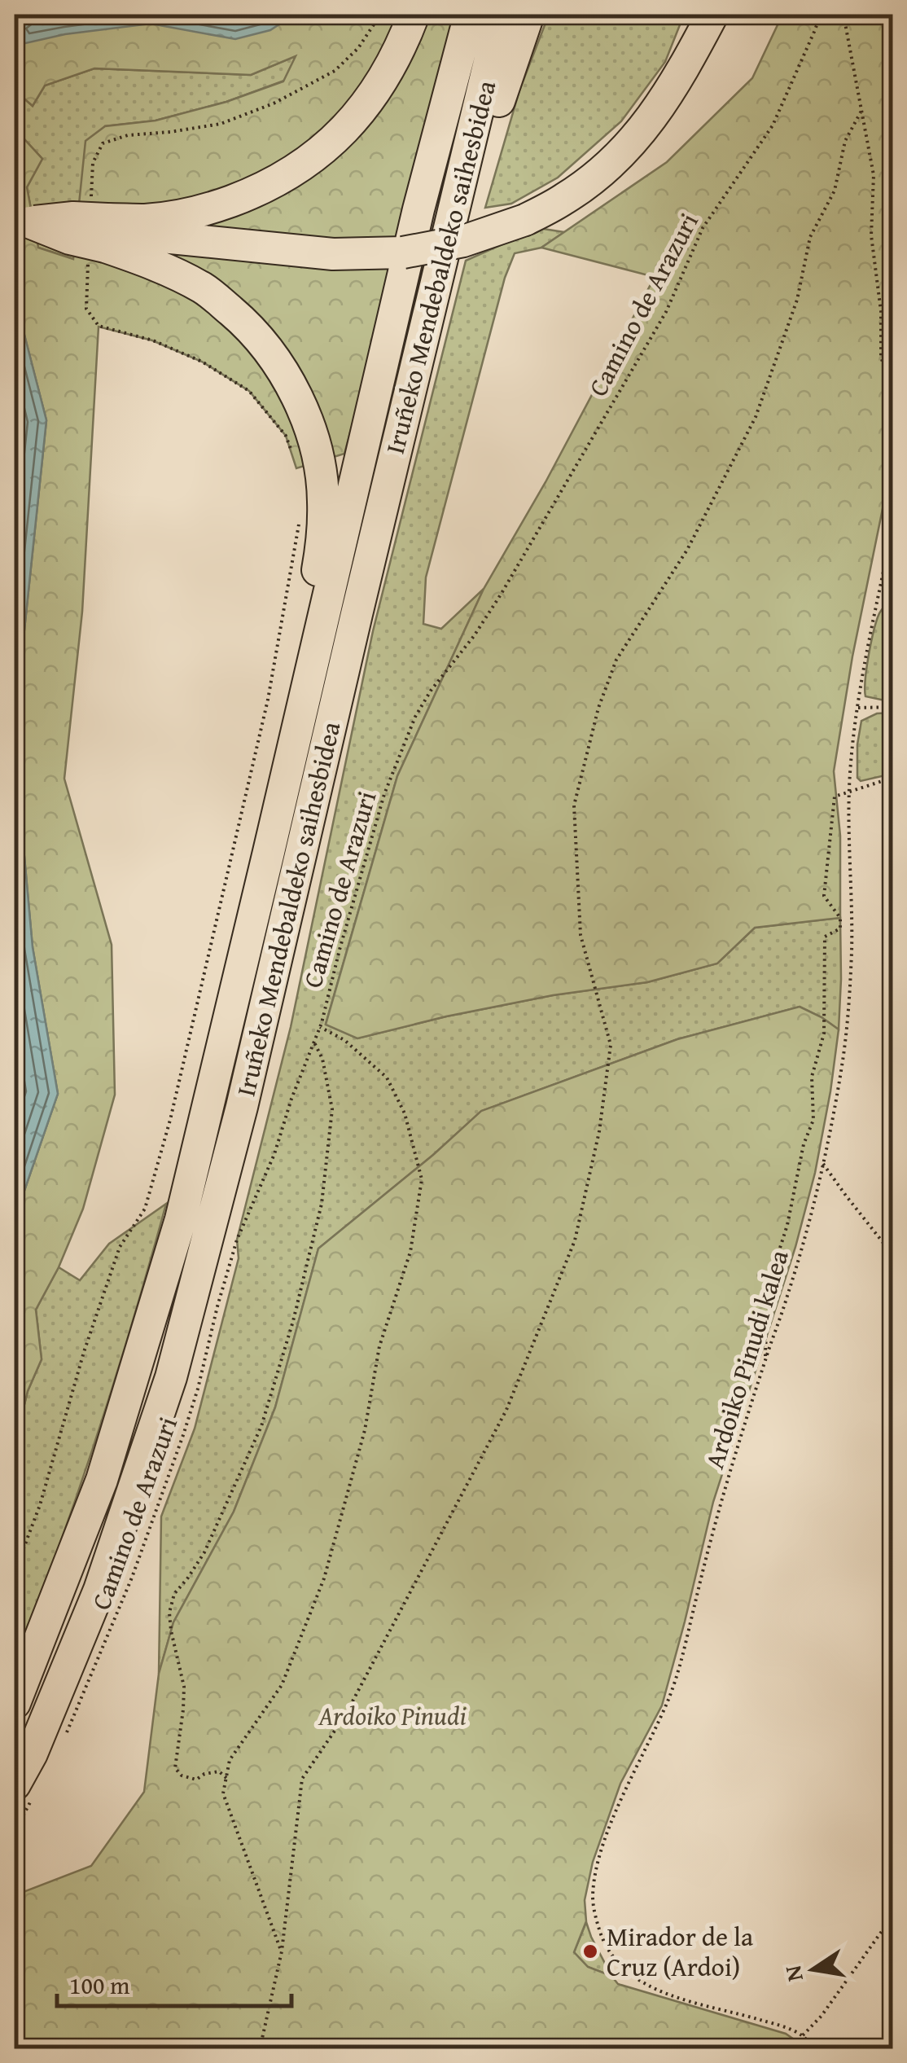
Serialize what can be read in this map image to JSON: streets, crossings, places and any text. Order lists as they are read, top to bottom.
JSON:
{
  "streets": {
    "highway": ["Iruñeko Mendebaldeko saihesbidea"],
    "path": ["Camino de Arazuri", "Ardoiko Pinudi kalea"]
  },
  "parks": ["Ardoiko Pinudi"],
  "places": ["Mirador de la Cruz (Ardoi)"],
  "scale_bar": "100 m",
  "north": "left"
}
